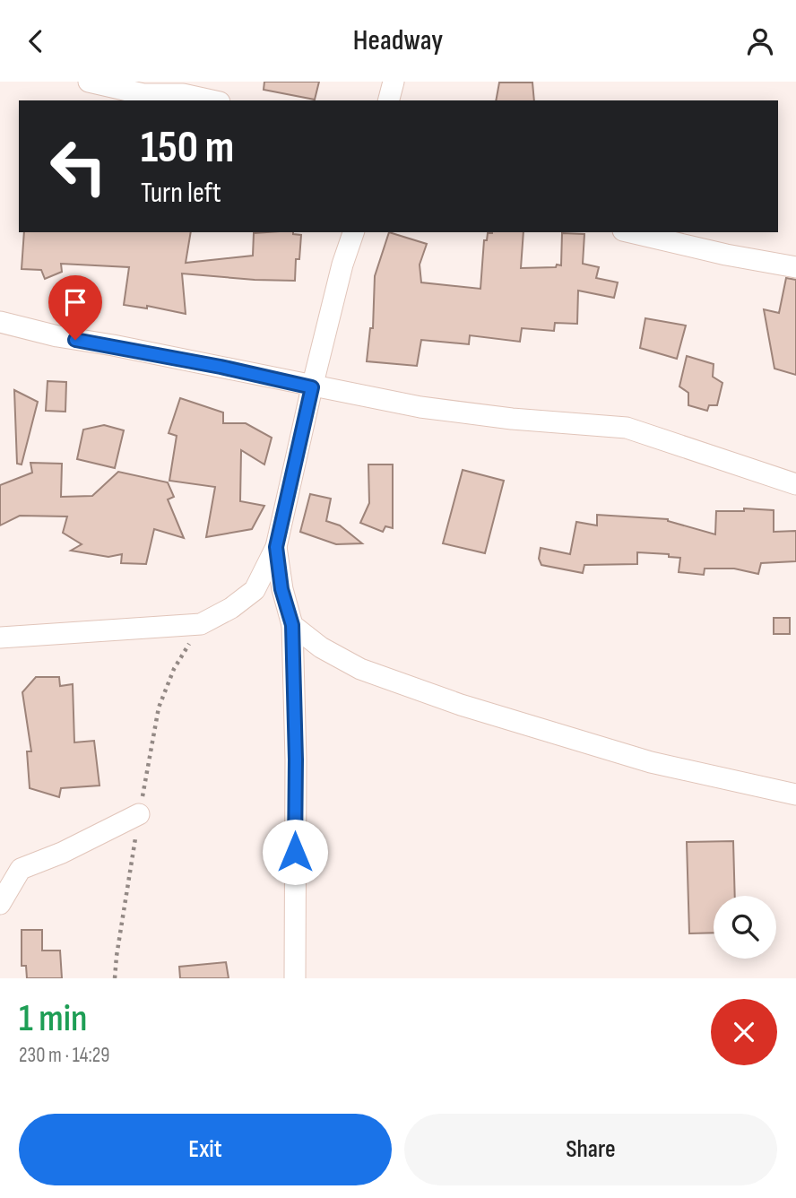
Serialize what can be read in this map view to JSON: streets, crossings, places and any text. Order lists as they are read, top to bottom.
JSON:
{
  "page": {
    "header": "Headway",
    "turn": ["150 m", "Turn left"],
    "heading": ["1 min", "230 m · 14:29"],
    "buttons": ["Exit", "Share"]
  }
}
